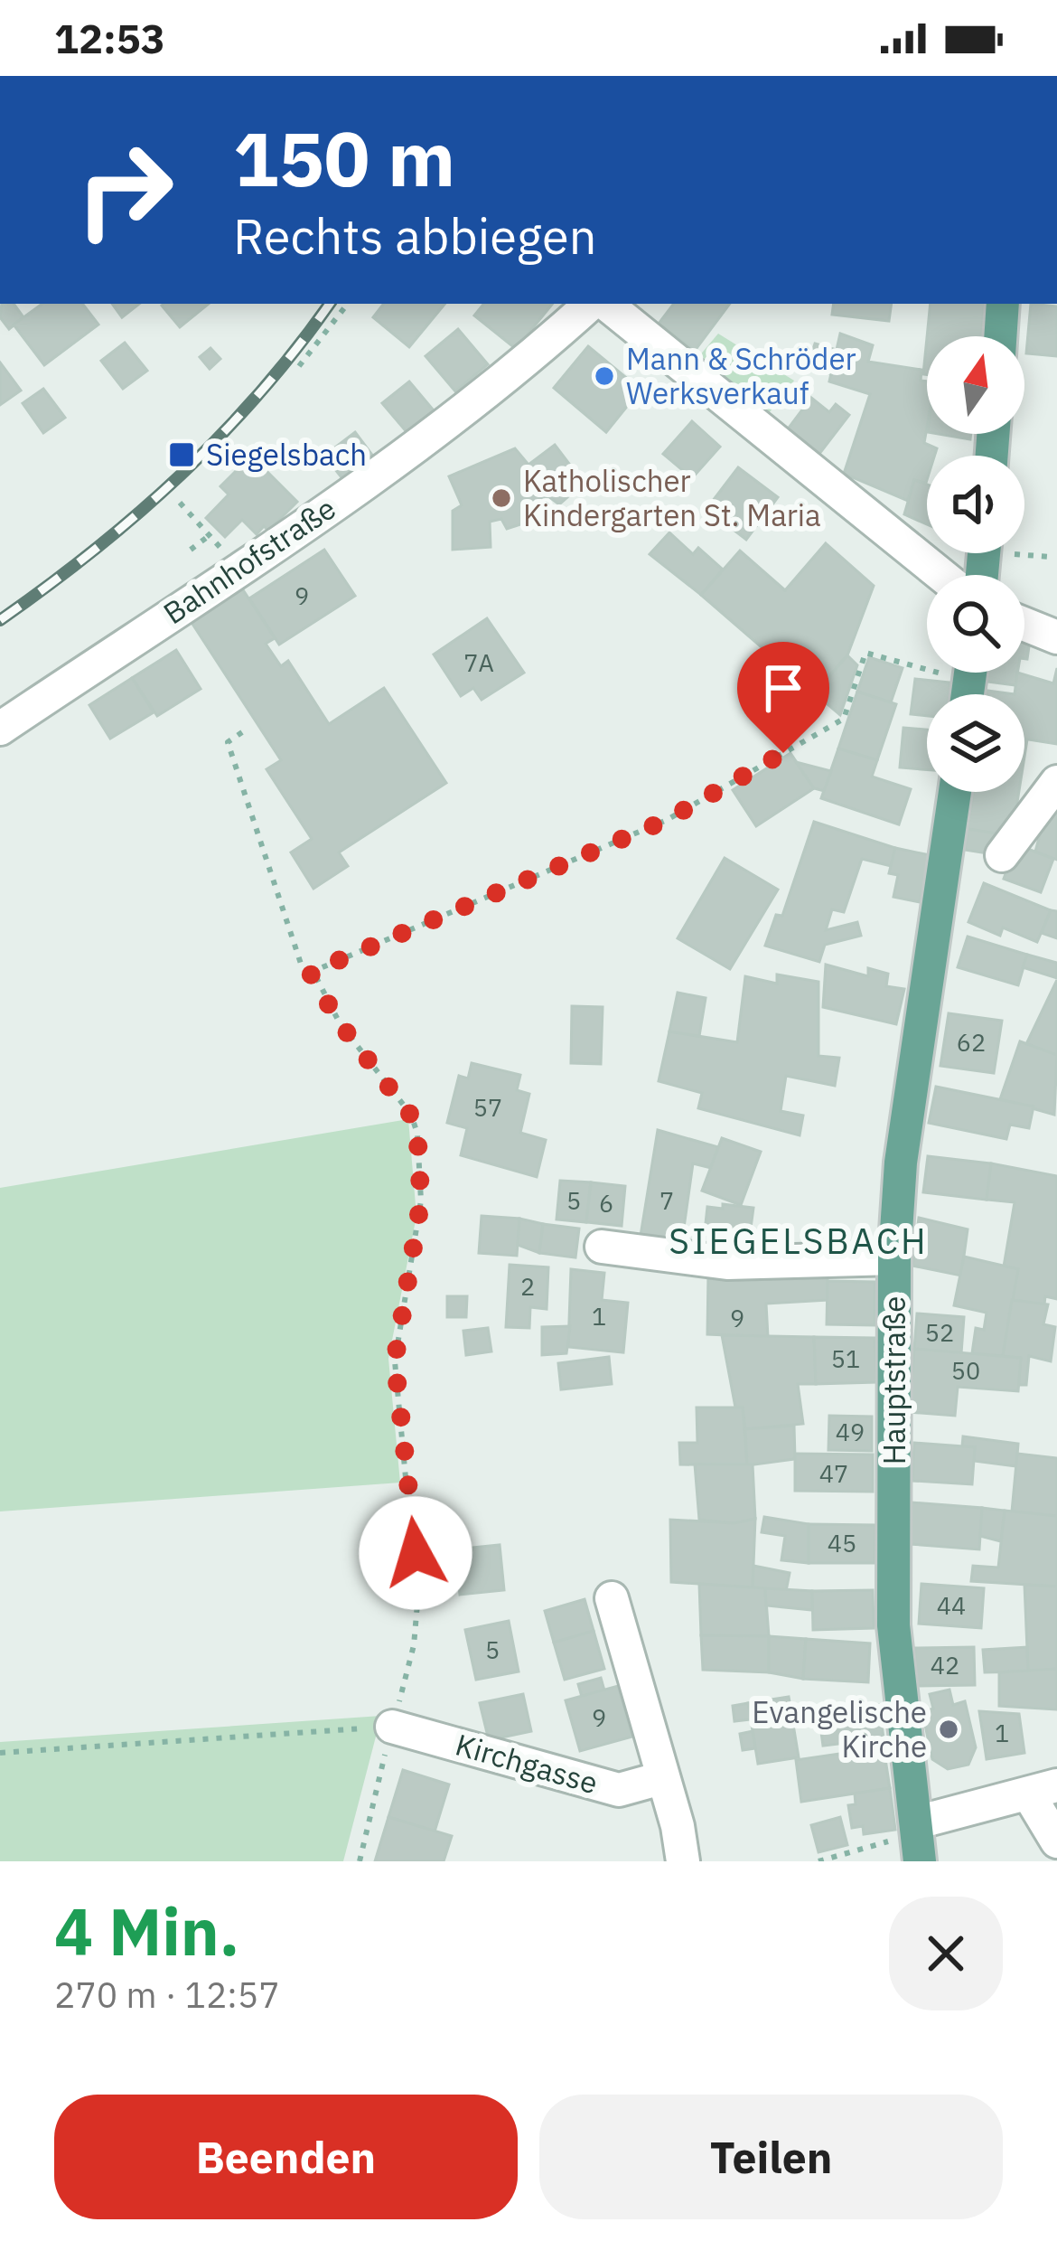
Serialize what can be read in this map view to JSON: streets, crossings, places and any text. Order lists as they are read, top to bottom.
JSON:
{
  "streets": {
    "main road": ["Hauptstraße"],
    "street": ["Bahnhofstraße", "Kirchgasse"]
  },
  "districts": ["SIEGELSBACH"],
  "places": {
    "other": ["Mann & Schröder Werksverkauf", "Katholischer Kindergarten St. Maria", "Evangelische Kirche"],
    "transit": ["Siegelsbach"]
  },
  "house_numbers": [
    "9",
    "7A",
    "62",
    "57",
    "5",
    "7",
    "6",
    "2",
    "1",
    "9",
    "52",
    "51",
    "50",
    "49",
    "47",
    "45",
    "44",
    "5",
    "42",
    "9",
    "1"
  ],
  "north": "top",
  "page": {
    "status": "12:53",
    "turn": ["150 m", "Rechts abbiegen"],
    "heading": ["4 Min.", "270 m · 12:57"],
    "buttons": ["Beenden", "Teilen"]
  }
}
